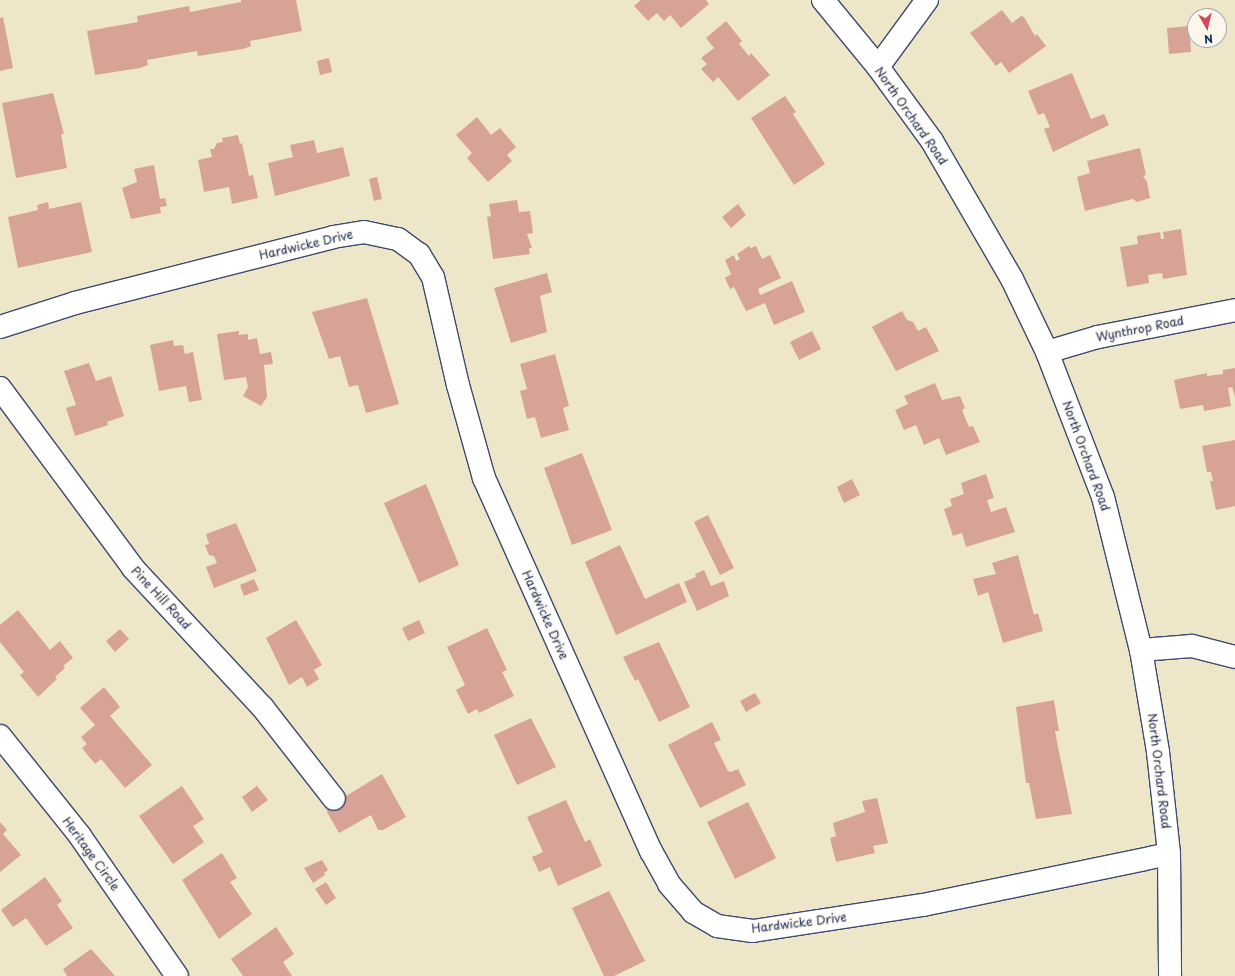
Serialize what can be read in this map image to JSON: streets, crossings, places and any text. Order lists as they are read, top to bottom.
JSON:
{
  "streets": {
    "street": [
      "North Orchard Road",
      "Hardwicke Drive",
      "Wynthrop Road",
      "Pine Hill Road",
      "Heritage Circle"
    ]
  },
  "crossings": [
    ["North Orchard Road", "Hardwicke Drive"],
    ["North Orchard Road", "Wynthrop Road"]
  ],
  "north": "bottom"
}
